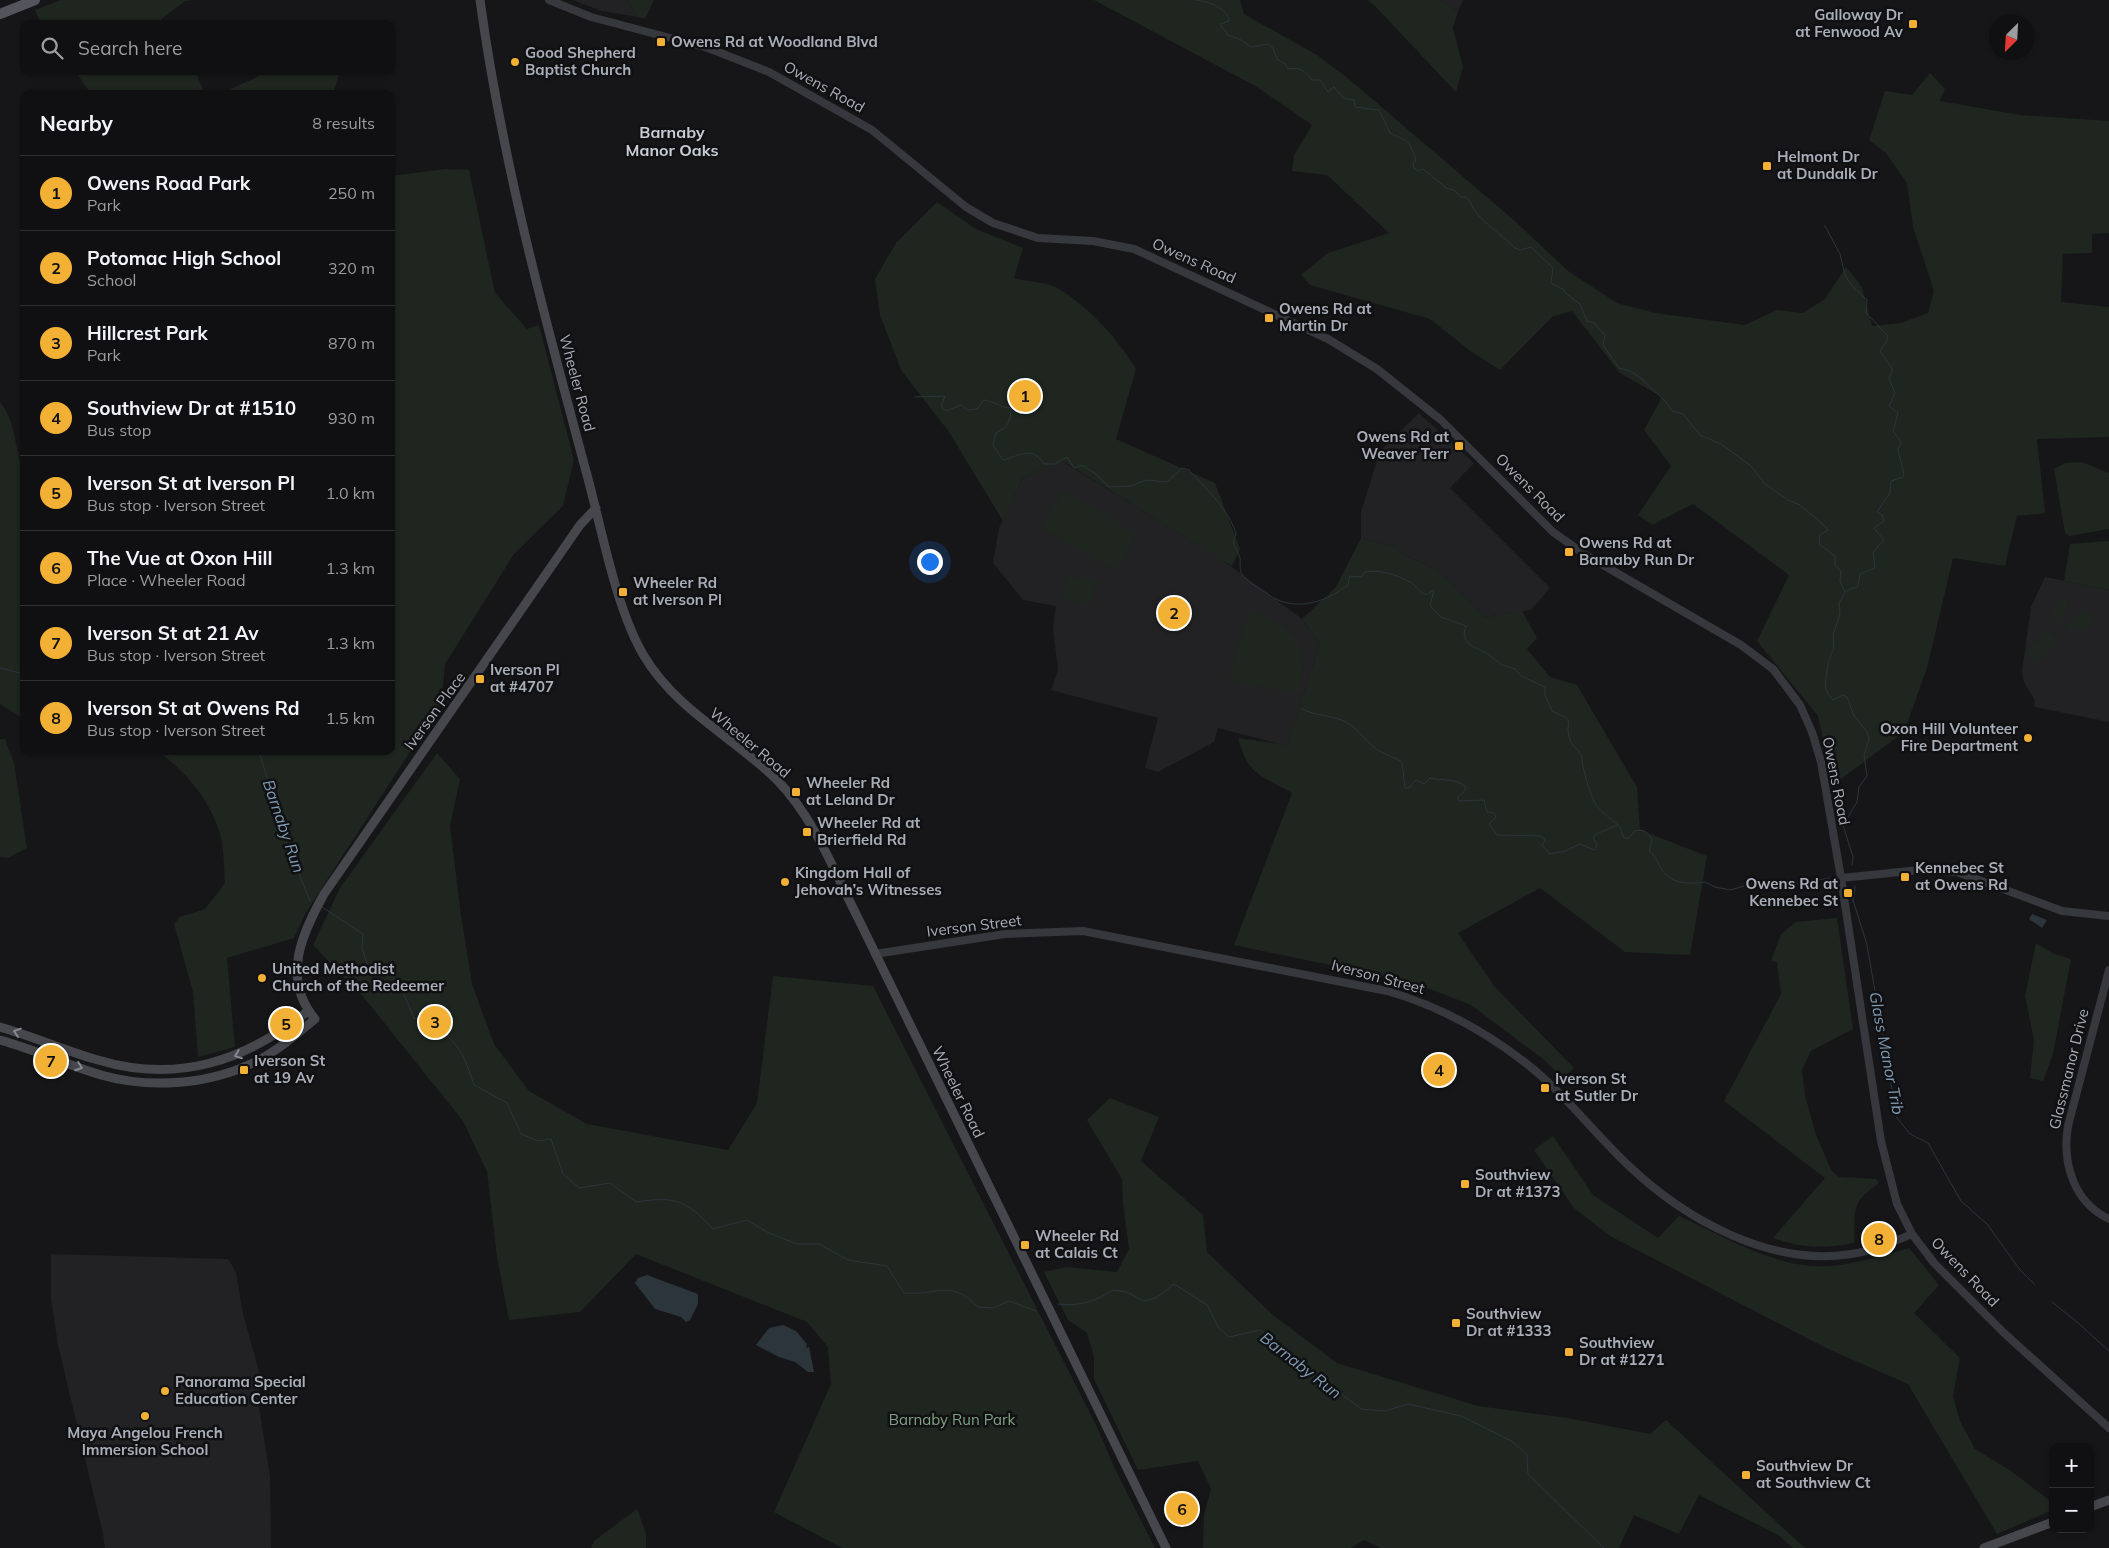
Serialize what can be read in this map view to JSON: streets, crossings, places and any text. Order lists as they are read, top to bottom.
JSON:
{
  "streets": {
    "main road": ["Wheeler Road", "Iverson Place"],
    "street": ["Owens Road", "Iverson Street", "Glassmanor Drive"]
  },
  "crossings": [
    ["Owens Road", "Iverson Street"],
    ["Wheeler Road", "Iverson Place"],
    ["Wheeler Road", "Iverson Street"]
  ],
  "districts": ["Barnaby Manor Oaks"],
  "water": ["Barnaby Run", "Glass Manor Trib"],
  "parks": ["Barnaby Run Park"],
  "places": {
    "transit": [
      "Galloway Dr at Fenwood Av",
      "Owens Rd at Woodland Blvd",
      "Helmont Dr at Dundalk Dr",
      "Owens Rd at Martin Dr",
      "Owens Rd at Weaver Terr",
      "Owens Rd at Barnaby Run Dr",
      "Wheeler Rd at Iverson Pl",
      "Iverson Pl at #4707",
      "Wheeler Rd at Leland Dr",
      "Wheeler Rd at Brierfield Rd",
      "Kennebec St at Owens Rd",
      "Owens Rd at Kennebec St",
      "Iverson St at 19 Av",
      "Iverson St at Sutler Dr",
      "Southview Dr at #1373",
      "Wheeler Rd at Calais Ct",
      "Southview Dr at #1333",
      "Southview Dr at #1271",
      "Southview Dr at Southview Ct"
    ],
    "other": [
      "Good Shepherd Baptist Church",
      "Oxon Hill Volunteer Fire Department",
      "Kingdom Hall of Jehovah’s Witnesses",
      "United Methodist Church of the Redeemer",
      "Panorama Special Education Center",
      "Maya Angelou French Immersion School"
    ]
  },
  "north": "bottom left",
  "page": {
    "search": "Search here",
    "heading": ["Nearby", "8 results"],
    "list": [
      {
        "mark": "1",
        "name": "Owens Road Park",
        "note": "Park",
        "value": "250 m"
      },
      {
        "mark": "2",
        "name": "Potomac High School",
        "note": "School",
        "value": "320 m"
      },
      {
        "mark": "3",
        "name": "Hillcrest Park",
        "note": "Park",
        "value": "870 m"
      },
      {
        "mark": "4",
        "name": "Southview Dr at #1510",
        "note": "Bus stop",
        "value": "930 m"
      },
      {
        "mark": "5",
        "name": "Iverson St at Iverson Pl",
        "note": "Bus stop · Iverson Street",
        "value": "1.0 km"
      },
      {
        "mark": "6",
        "name": "The Vue at Oxon Hill",
        "note": "Place · Wheeler Road",
        "value": "1.3 km"
      },
      {
        "mark": "7",
        "name": "Iverson St at 21 Av",
        "note": "Bus stop · Iverson Street",
        "value": "1.3 km"
      },
      {
        "mark": "8",
        "name": "Iverson St at Owens Rd",
        "note": "Bus stop · Iverson Street",
        "value": "1.5 km"
      }
    ],
    "pins": [
      "1",
      "2",
      "3",
      "5",
      "7",
      "4",
      "8",
      "6"
    ],
    "map_buttons": ["+", "−"]
  }
}
